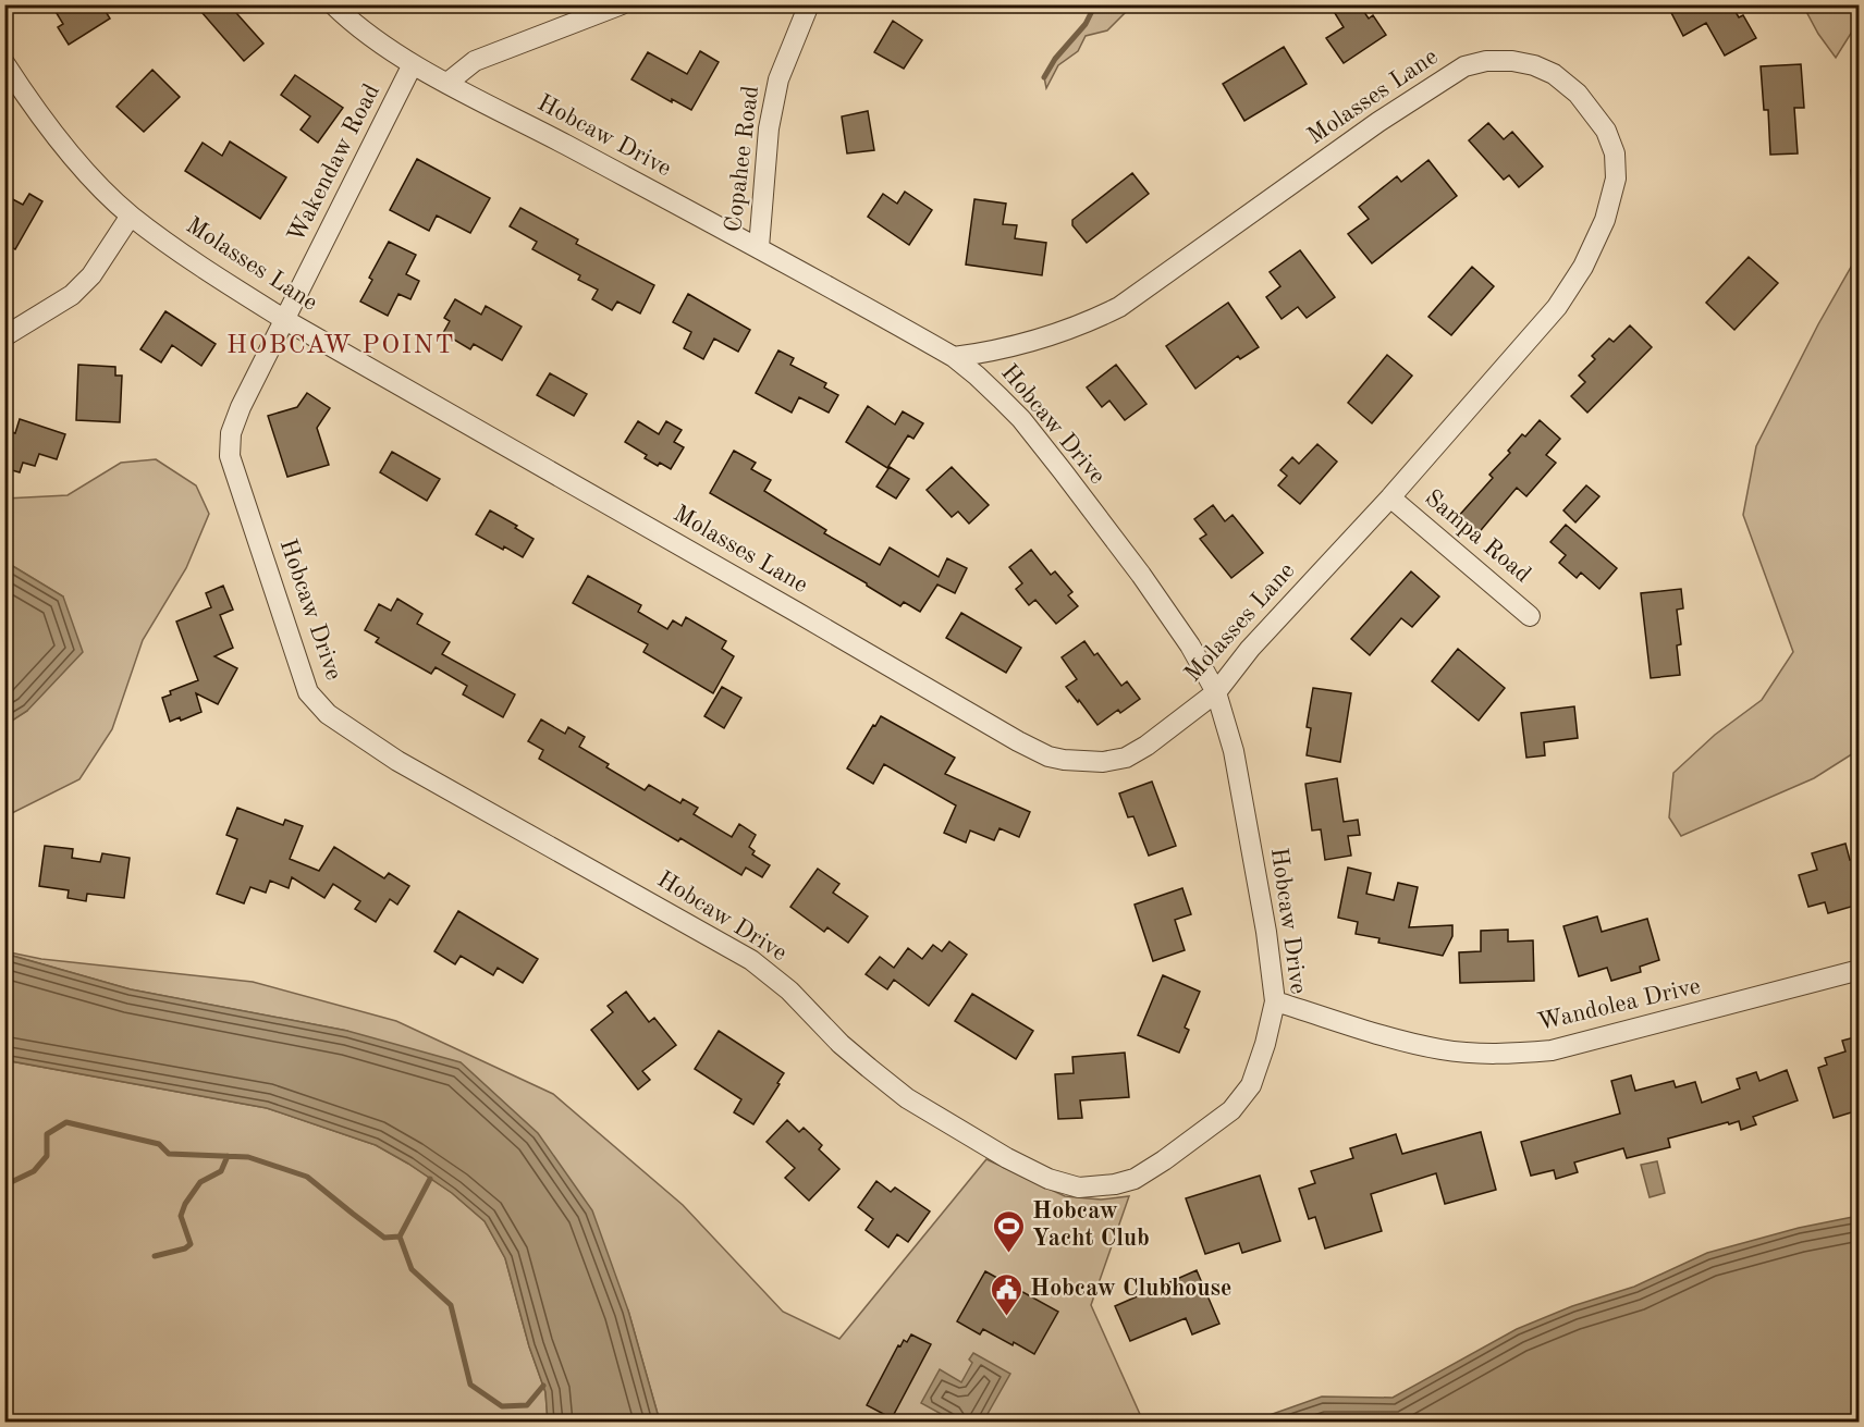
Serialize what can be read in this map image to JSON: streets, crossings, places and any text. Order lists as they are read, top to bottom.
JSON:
{
  "streets": {
    "street": [
      "Molasses Lane",
      "Hobcaw Drive",
      "Copahee Road",
      "Wakendaw Road",
      "Sampa Road",
      "Wandolea Drive"
    ]
  },
  "crossings": [
    ["Molasses Lane", "Hobcaw Drive"],
    ["Molasses Lane", "Wakendaw Road"],
    ["Molasses Lane", "Sampa Road"],
    ["Hobcaw Drive", "Copahee Road"],
    ["Hobcaw Drive", "Wakendaw Road"],
    ["Hobcaw Drive", "Wandolea Drive"]
  ],
  "districts": ["HOBCAW POINT"],
  "places": {
    "sports": ["Hobcaw Yacht Club"],
    "public building": ["Hobcaw Clubhouse"]
  }
}
